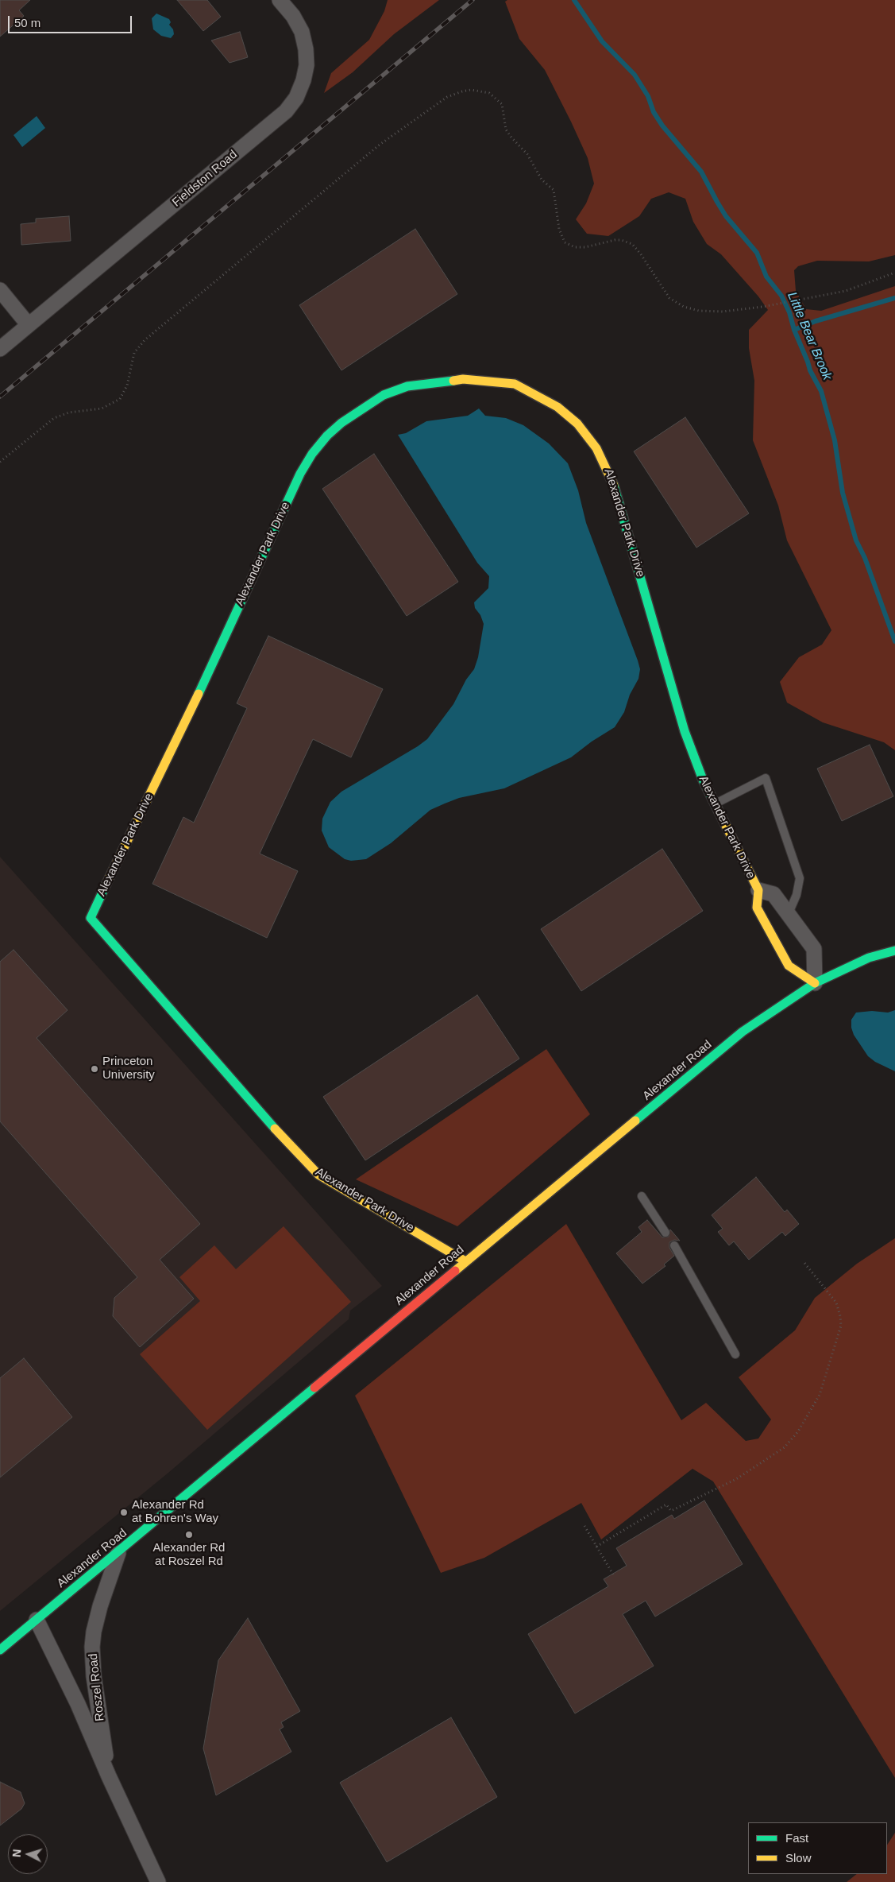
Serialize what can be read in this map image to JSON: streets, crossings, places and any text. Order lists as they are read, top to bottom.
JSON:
{
  "streets": {
    "street": [
      "Fieldston Road",
      "Alexander Park Drive",
      "Alexander Road",
      "Roszel Road"
    ]
  },
  "crossings": [
    ["Alexander Park Drive", "Alexander Road"],
    ["Alexander Road", "Roszel Road"]
  ],
  "water": ["Little Bear Brook"],
  "places": ["Princeton University", "Alexander Rd at Bohren's Way", "Alexander Rd at Roszel Rd"],
  "legend": ["Fast", "Slow"],
  "scale_bar": "50 m",
  "north": "left"
}
